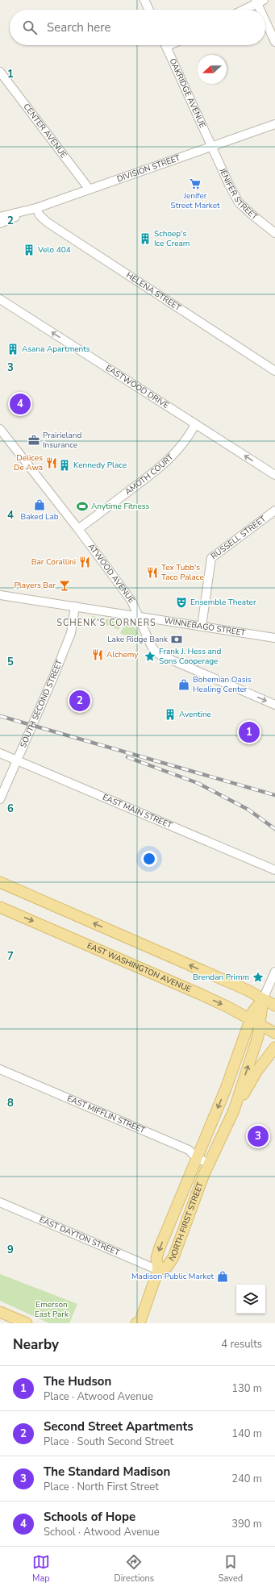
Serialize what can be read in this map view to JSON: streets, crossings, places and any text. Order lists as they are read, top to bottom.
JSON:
{
  "streets": {
    "main road": ["EAST WASHINGTON AVENUE", "NORTH FIRST STREET"],
    "street": [
      "OAKRIDGE AVENUE",
      "CENTER AVENUE",
      "DIVISION STREET",
      "JENIFER STREET",
      "HELENA STREET",
      "EASTWOOD DRIVE",
      "AMOTH COURT",
      "RUSSELL STREET",
      "ATWOOD AVENUE",
      "WINNEBAGO STREET",
      "SOUTH SECOND STREET",
      "EAST MAIN STREET",
      "EAST MIFFLIN STREET",
      "EAST DAYTON STREET"
    ]
  },
  "crossings": [
    ["OAKRIDGE AVENUE", "DIVISION STREET"],
    ["OAKRIDGE AVENUE", "JENIFER STREET"],
    ["CENTER AVENUE", "DIVISION STREET"],
    ["DIVISION STREET", "JENIFER STREET"],
    ["DIVISION STREET", "HELENA STREET"],
    ["EASTWOOD DRIVE", "AMOTH COURT"],
    ["AMOTH COURT", "ATWOOD AVENUE"],
    ["RUSSELL STREET", "WINNEBAGO STREET"],
    ["ATWOOD AVENUE", "WINNEBAGO STREET"],
    ["WINNEBAGO STREET", "SOUTH SECOND STREET"],
    ["SOUTH SECOND STREET", "EAST MAIN STREET"],
    ["EAST WASHINGTON AVENUE", "NORTH FIRST STREET"],
    ["EAST MIFFLIN STREET", "NORTH FIRST STREET"],
    ["NORTH FIRST STREET", "EAST DAYTON STREET"]
  ],
  "one_way": ["EASTWOOD DRIVE", "ATWOOD AVENUE"],
  "districts": ["SCHENK'S CORNERS"],
  "parks": ["Emerson East Park"],
  "places": {
    "supermarket": ["Jenifer Street Market"],
    "building": [
      "Schoep's Ice Cream",
      "Velo 404",
      "Asana Apartments",
      "Kennedy Place",
      "Aventine"
    ],
    "office": ["Prairieland Insurance"],
    "restaurant": [
      "Delices De Awa",
      "Bar Corallini",
      "Tex Tubb's Taco Palace",
      "Alchemy"
    ],
    "shop": ["Baked Lab", "Bohemian Oasis Healing Center", "Madison Public Market"],
    "sports": ["Anytime Fitness"],
    "bar": ["Players Bar"],
    "theatre": ["Ensemble Theater"],
    "bank": ["Lake Ridge Bank"],
    "place": ["Frank J. Hess and Sons Cooperage", "Brendan Primm"]
  },
  "north": "left",
  "page": {
    "search": "Search here",
    "pins": [
      "4",
      "2",
      "1",
      "3"
    ],
    "heading": ["Nearby", "4 results"],
    "list": [
      {
        "mark": "1",
        "name": "The Hudson",
        "note": "Place · Atwood Avenue",
        "value": "130 m"
      },
      {
        "mark": "2",
        "name": "Second Street Apartments",
        "note": "Place · South Second Street",
        "value": "140 m"
      },
      {
        "mark": "3",
        "name": "The Standard Madison",
        "note": "Place · North First Street",
        "value": "240 m"
      },
      {
        "mark": "4",
        "name": "Schools of Hope",
        "note": "School · Atwood Avenue",
        "value": "390 m"
      }
    ],
    "nav": ["Map", "Directions", "Saved"]
  },
  "grid": {
    "rows": [
      "1",
      "2",
      "3",
      "4",
      "5",
      "6",
      "7",
      "8",
      "9"
    ]
  }
}
